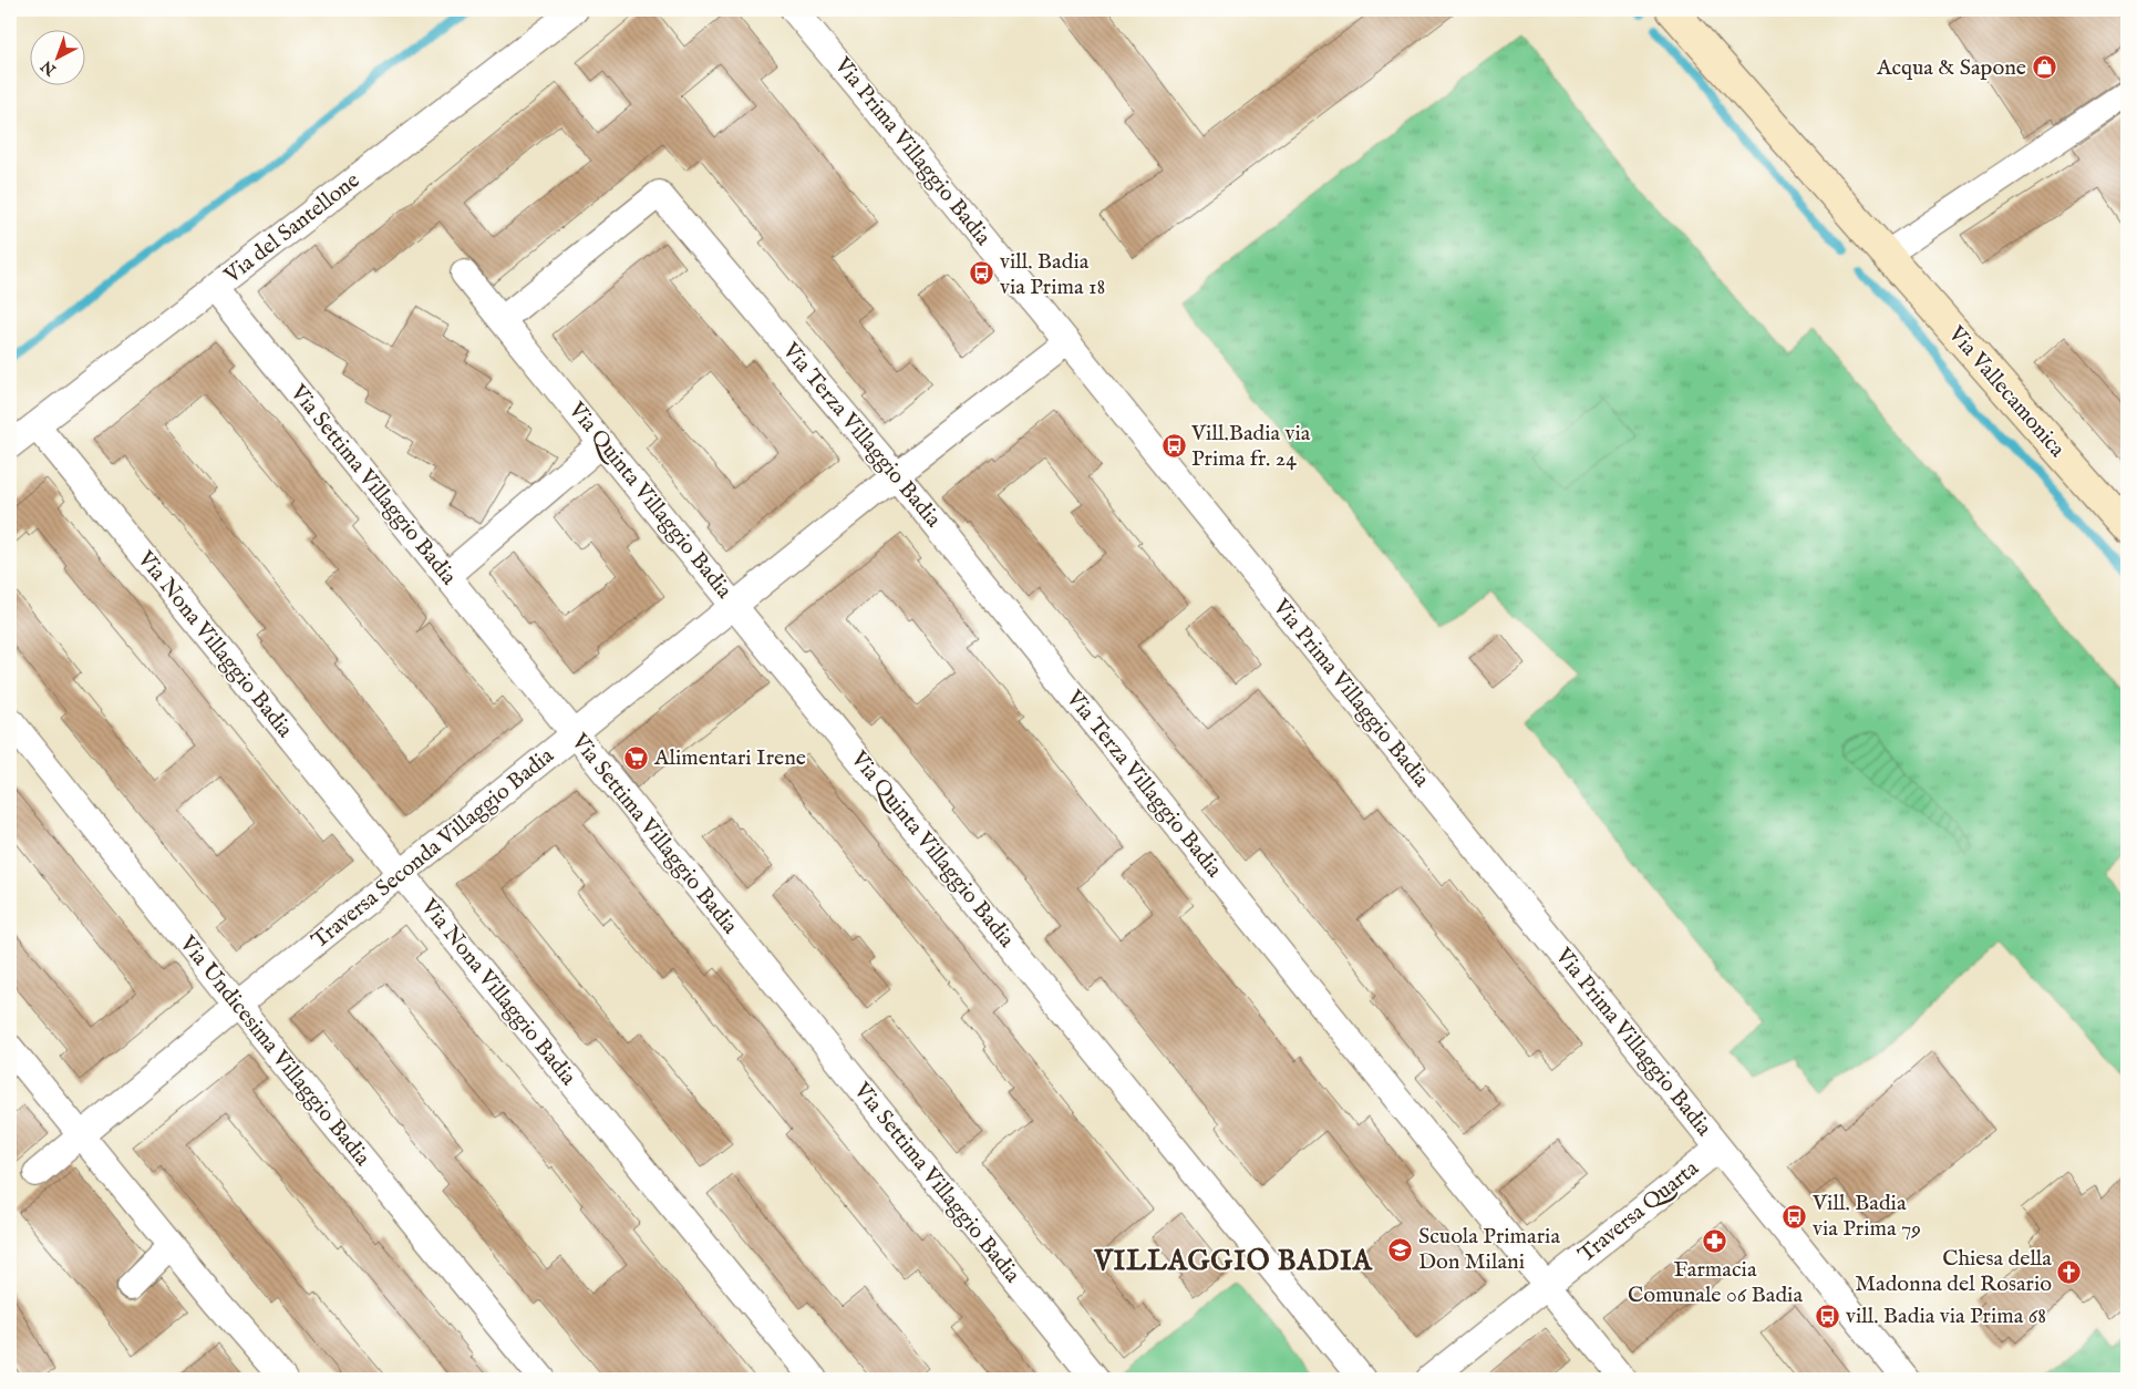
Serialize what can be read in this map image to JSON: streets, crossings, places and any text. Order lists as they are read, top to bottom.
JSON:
{
  "streets": {
    "main road": ["Via Vallecamonica"],
    "street": [
      "Via Prima Villaggio Badia",
      "Via del Santellone",
      "Via Terza Villaggio Badia",
      "Via Settima Villaggio Badia",
      "Via Quinta Villaggio Badia",
      "Via Nona Villaggio Badia",
      "Traversa Seconda Villaggio Badia",
      "Via Undicesima Villaggio Badia",
      "Traversa Quarta"
    ]
  },
  "crossings": [
    ["Via Prima Villaggio Badia", "Traversa Seconda Villaggio Badia"],
    ["Via Prima Villaggio Badia", "Traversa Quarta"],
    ["Via del Santellone", "Via Settima Villaggio Badia"],
    ["Via del Santellone", "Via Nona Villaggio Badia"],
    ["Via Terza Villaggio Badia", "Via Quinta Villaggio Badia"],
    ["Via Terza Villaggio Badia", "Traversa Seconda Villaggio Badia"],
    ["Via Terza Villaggio Badia", "Traversa Quarta"],
    ["Via Settima Villaggio Badia", "Traversa Seconda Villaggio Badia"],
    ["Via Quinta Villaggio Badia", "Traversa Seconda Villaggio Badia"],
    ["Via Nona Villaggio Badia", "Traversa Seconda Villaggio Badia"],
    ["Traversa Seconda Villaggio Badia", "Via Undicesima Villaggio Badia"]
  ],
  "districts": ["VILLAGGIO BADIA"],
  "places": {
    "shop": ["Acqua & Sapone"],
    "bus stop": [
      "vill. Badia via Prima 18",
      "Vill.Badia via Prima fr. 24",
      "Vill. Badia via Prima 79",
      "vill. Badia via Prima 68"
    ],
    "supermarket": ["Alimentari Irene"],
    "pharmacy": ["Farmacia Comunale 06 Badia"],
    "school or university": ["Scuola Primaria Don Milani"],
    "church": ["Chiesa della Madonna del Rosario"]
  },
  "north": "bottom left"
}
